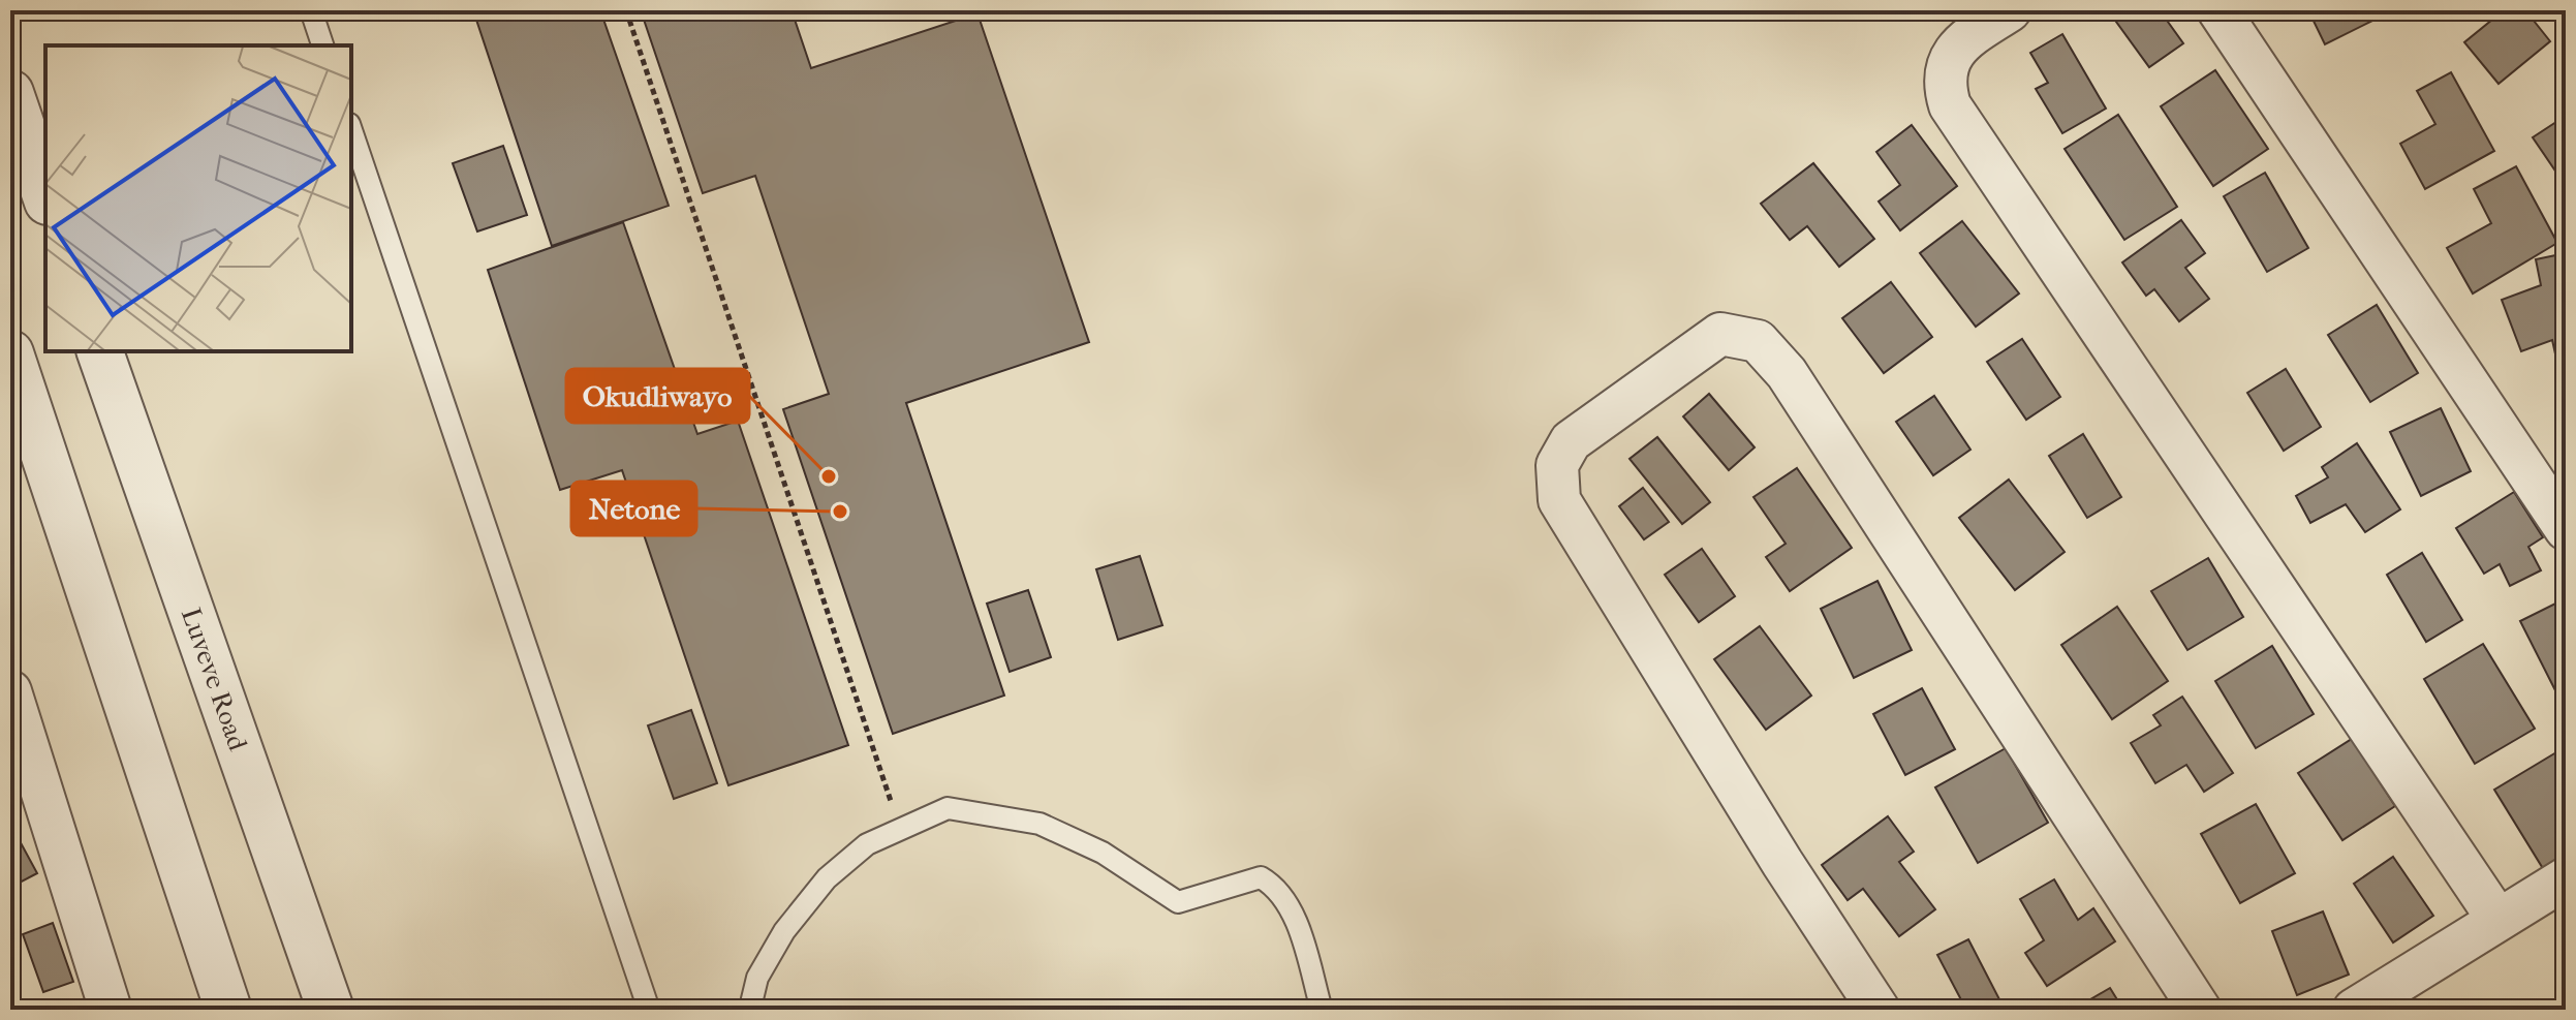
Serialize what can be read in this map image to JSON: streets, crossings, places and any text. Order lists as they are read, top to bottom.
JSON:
{
  "streets": {
    "street": ["Luveve Road"]
  },
  "places": ["Okudliwayo", "Netone"]
}
